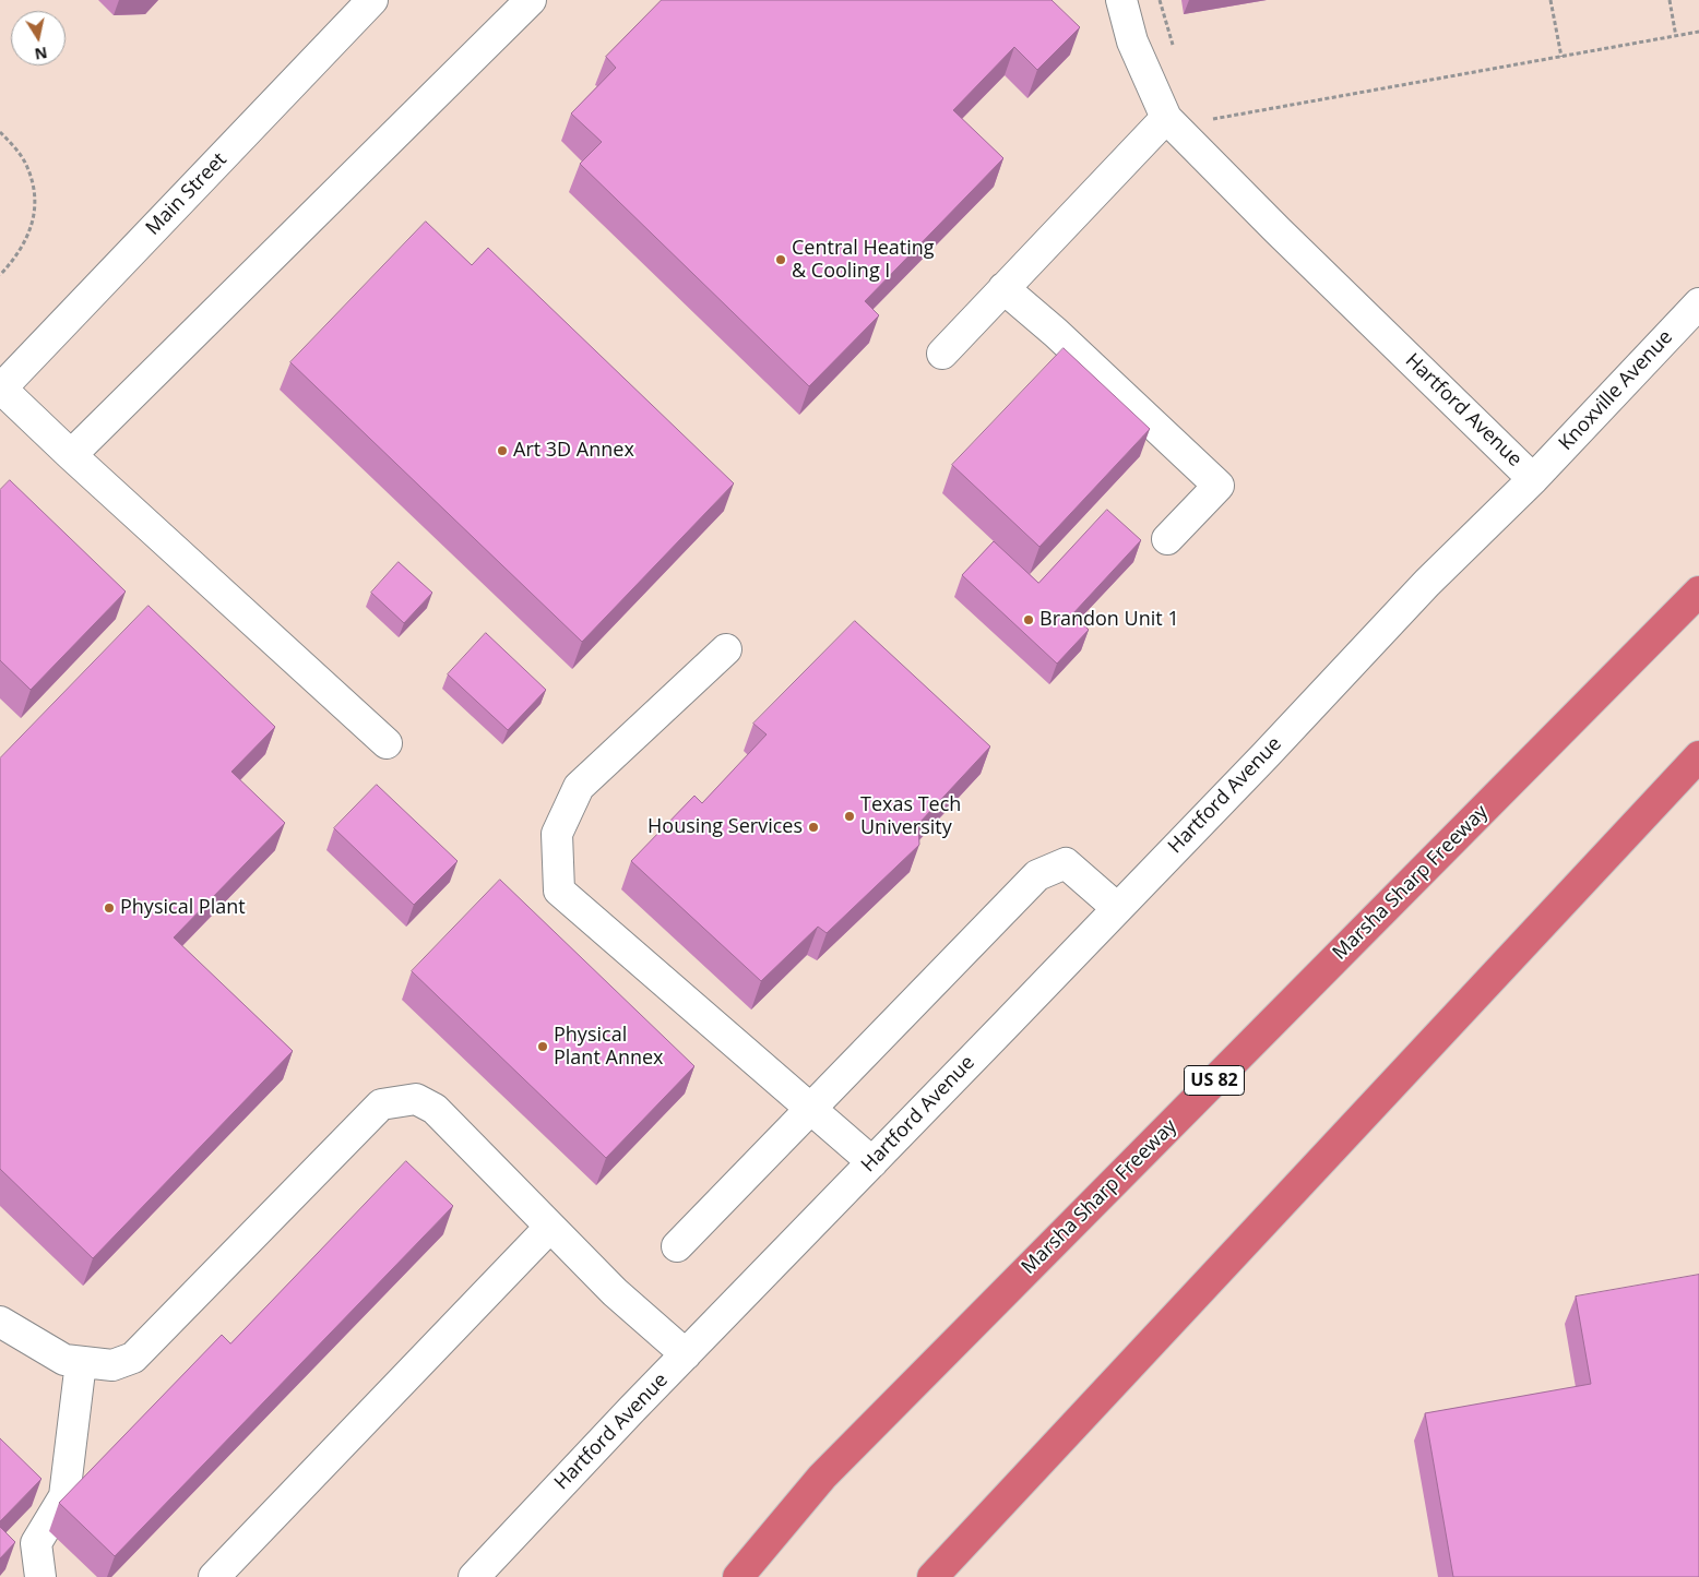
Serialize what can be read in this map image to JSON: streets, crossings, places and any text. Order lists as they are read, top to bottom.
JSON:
{
  "streets": {
    "highway": ["Marsha Sharp Freeway", "US 82"],
    "street": ["Main Street", "Knoxville Avenue", "Hartford Avenue"]
  },
  "crossings": [
    ["Knoxville Avenue", "Hartford Avenue"]
  ],
  "places": [
    "Central Heating & Cooling I",
    "Art 3D Annex",
    "Brandon Unit 1",
    "Texas Tech University",
    "Housing Services",
    "Physical Plant",
    "Physical Plant Annex"
  ],
  "north": "bottom"
}
